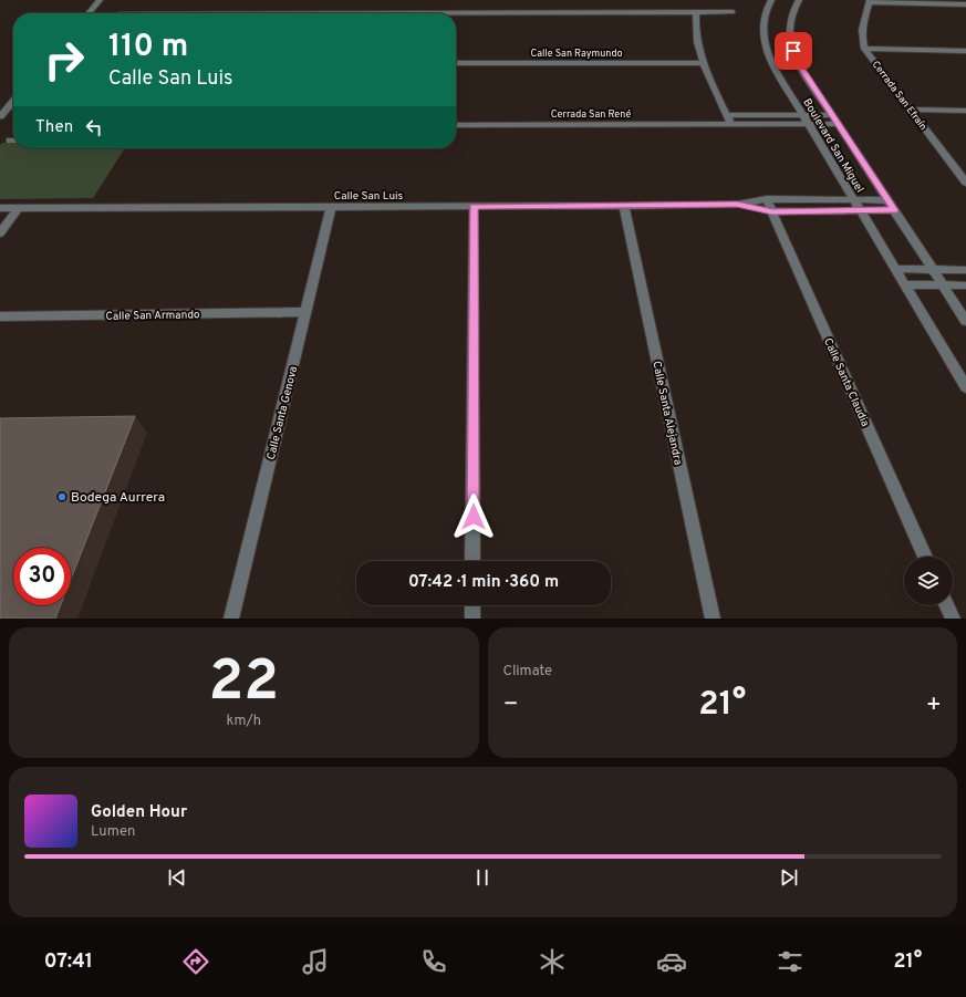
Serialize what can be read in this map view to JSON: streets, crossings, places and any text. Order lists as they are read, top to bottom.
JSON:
{
  "streets": {
    "street": [
      "Calle San Raymundo",
      "Cerrada San Efraín",
      "Cerrada San René",
      "Boulevard San Miguel",
      "Calle San Luis",
      "Calle San Armando",
      "Calle Santa Claudia",
      "Calle Santa Genova",
      "Calle Santa Alejandra"
    ]
  },
  "crossings": [
    ["Cerrada San René", "Boulevard San Miguel"],
    ["Boulevard San Miguel", "Calle San Luis"],
    ["Calle San Luis", "Calle Santa Claudia"],
    ["Calle San Luis", "Calle Santa Genova"],
    ["Calle San Luis", "Calle Santa Alejandra"],
    ["Calle San Armando", "Calle Santa Genova"]
  ],
  "places": ["Bodega Aurrera"],
  "page": {
    "turn": ["110 m", "Calle San Luis"],
    "then": "Then",
    "limit": "30",
    "trip": "07:42 · 1 min · 360 m",
    "tile": [
      ["22", "km/h"],
      "Climate"
    ],
    "heat": ["−", "21°", "+"],
    "song": ["Golden Hour", "Lumen"],
    "tabs": ["07:41", "21°"]
  }
}
